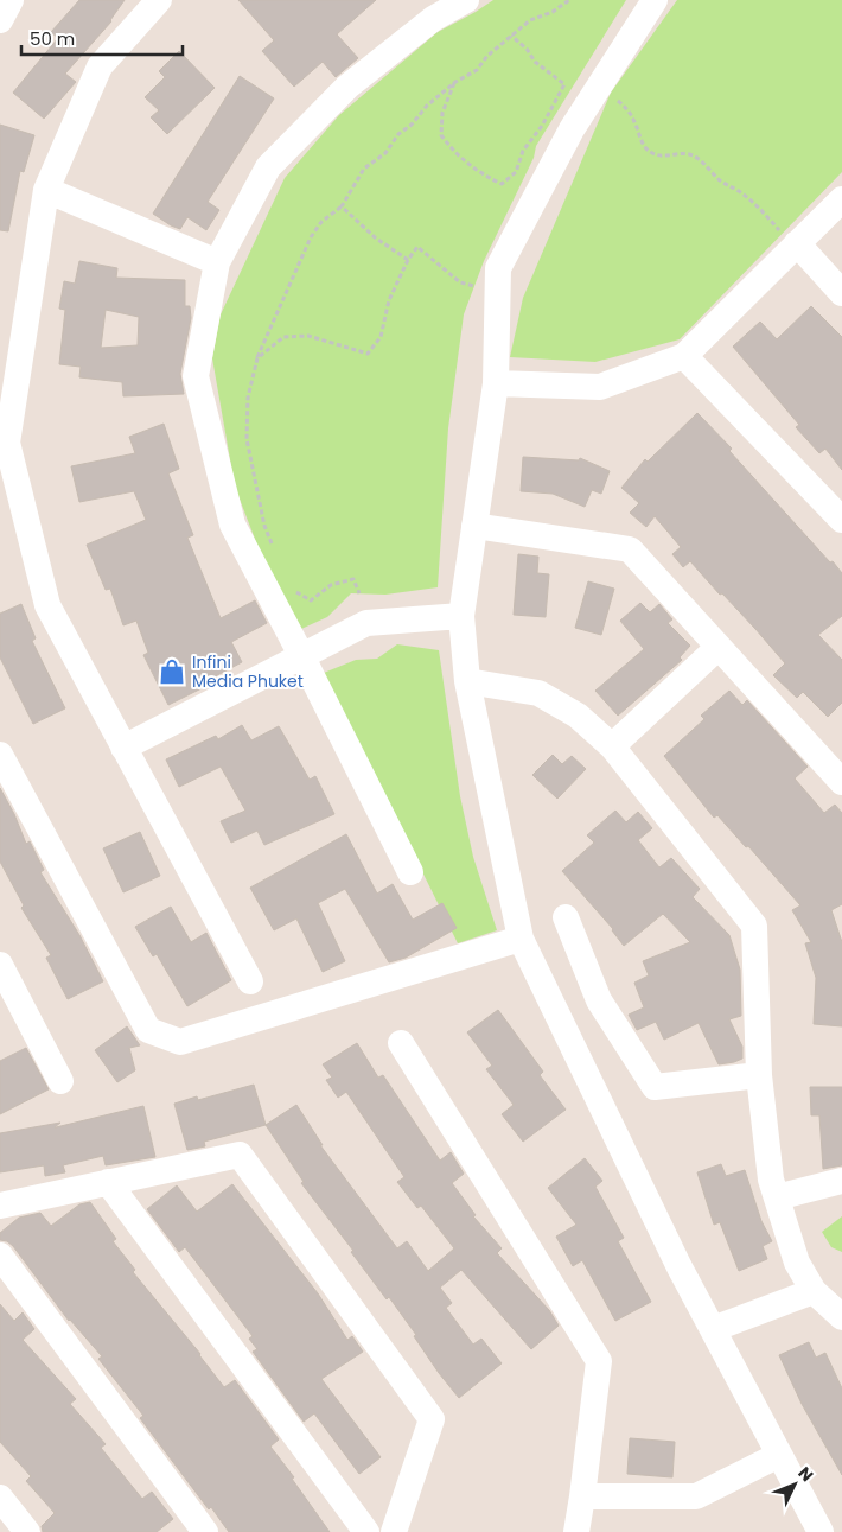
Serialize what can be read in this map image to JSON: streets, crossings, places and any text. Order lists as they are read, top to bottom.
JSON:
{
  "places": {
    "shop": ["Infini Media Phuket"]
  },
  "scale_bar": "50 m",
  "north": "top right"
}
